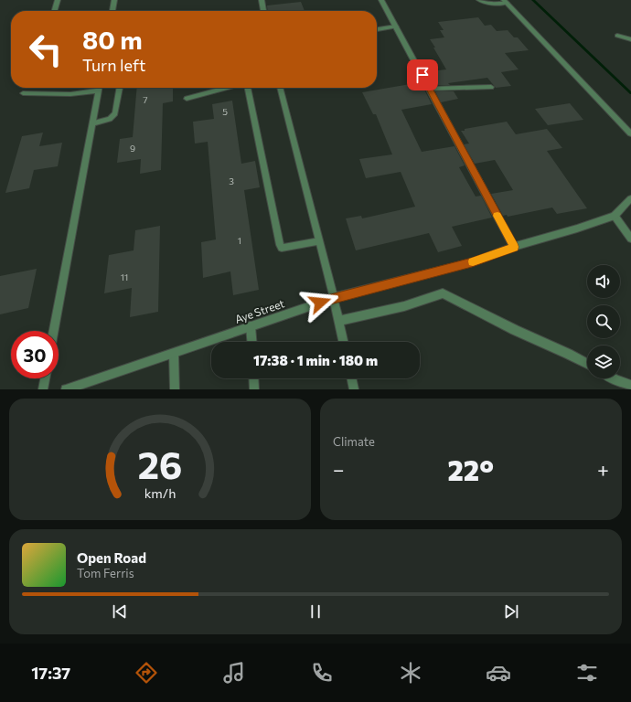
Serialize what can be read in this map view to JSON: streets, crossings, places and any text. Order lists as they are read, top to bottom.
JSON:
{
  "streets": {
    "street": ["Aye Street"]
  },
  "house_numbers": [
    "7",
    "5",
    "9",
    "3",
    "1",
    "11"
  ],
  "page": {
    "turn": ["80 m", "Turn left"],
    "limit": "30",
    "trip": "17:38 · 1 min · 180 m",
    "tile": "Climate",
    "heat": ["−", "22°", "+"],
    "song": ["Open Road", "Tom Ferris"],
    "tabs": "17:37",
    "gauge": ["26", "km/h"]
  }
}
